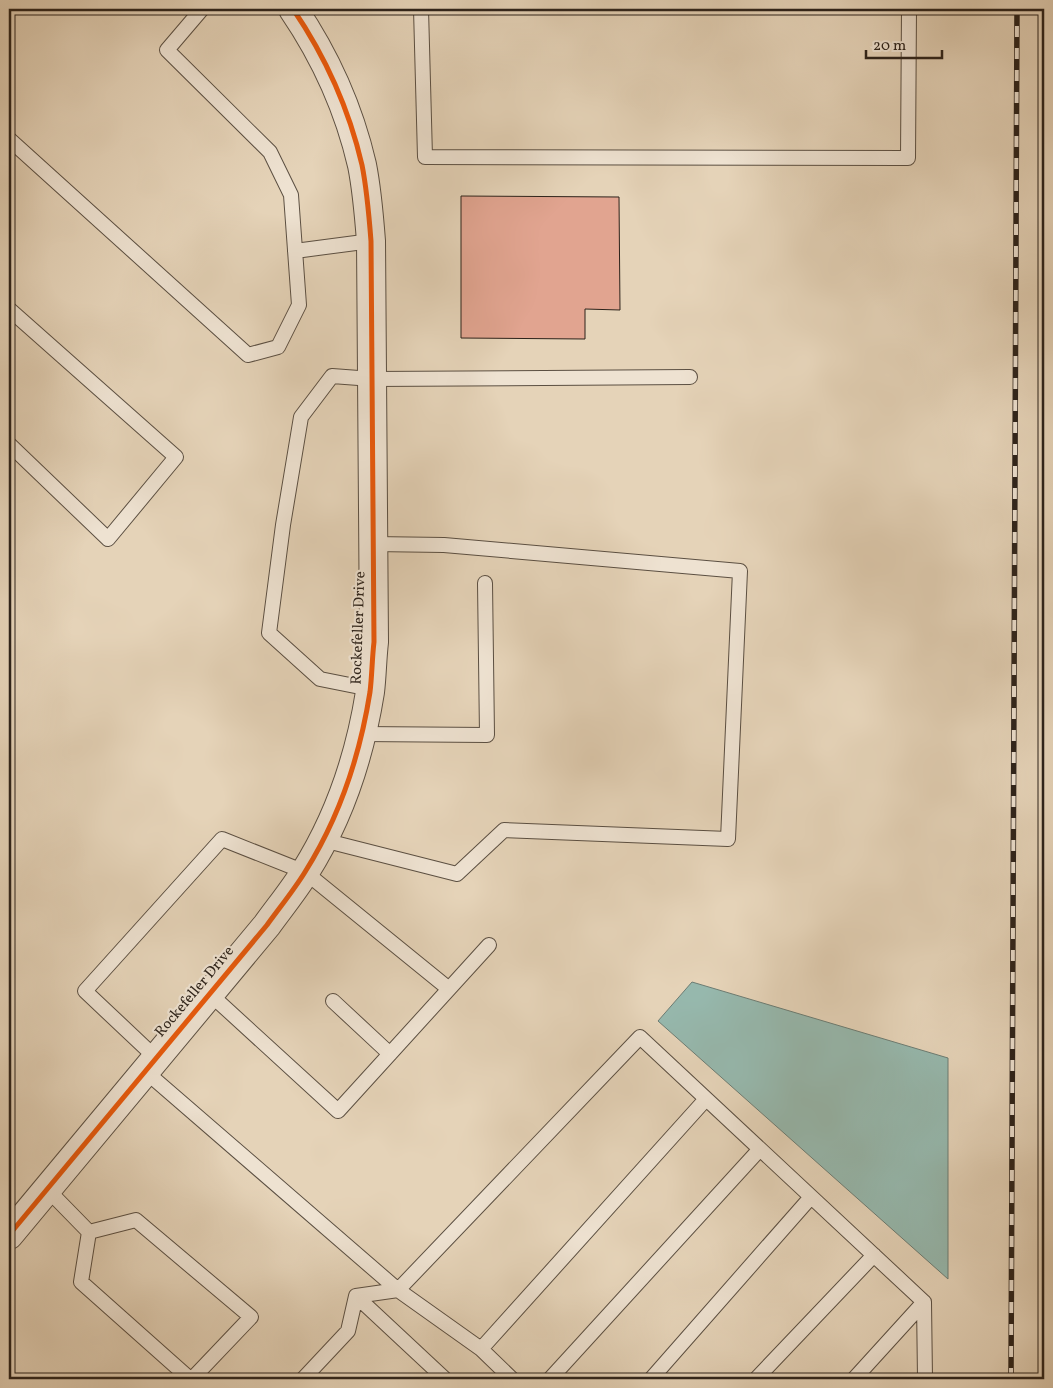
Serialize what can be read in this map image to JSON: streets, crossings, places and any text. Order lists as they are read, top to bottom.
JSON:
{
  "streets": {
    "street": ["Rockefeller Drive"]
  },
  "scale_bar": "20 m"
}
